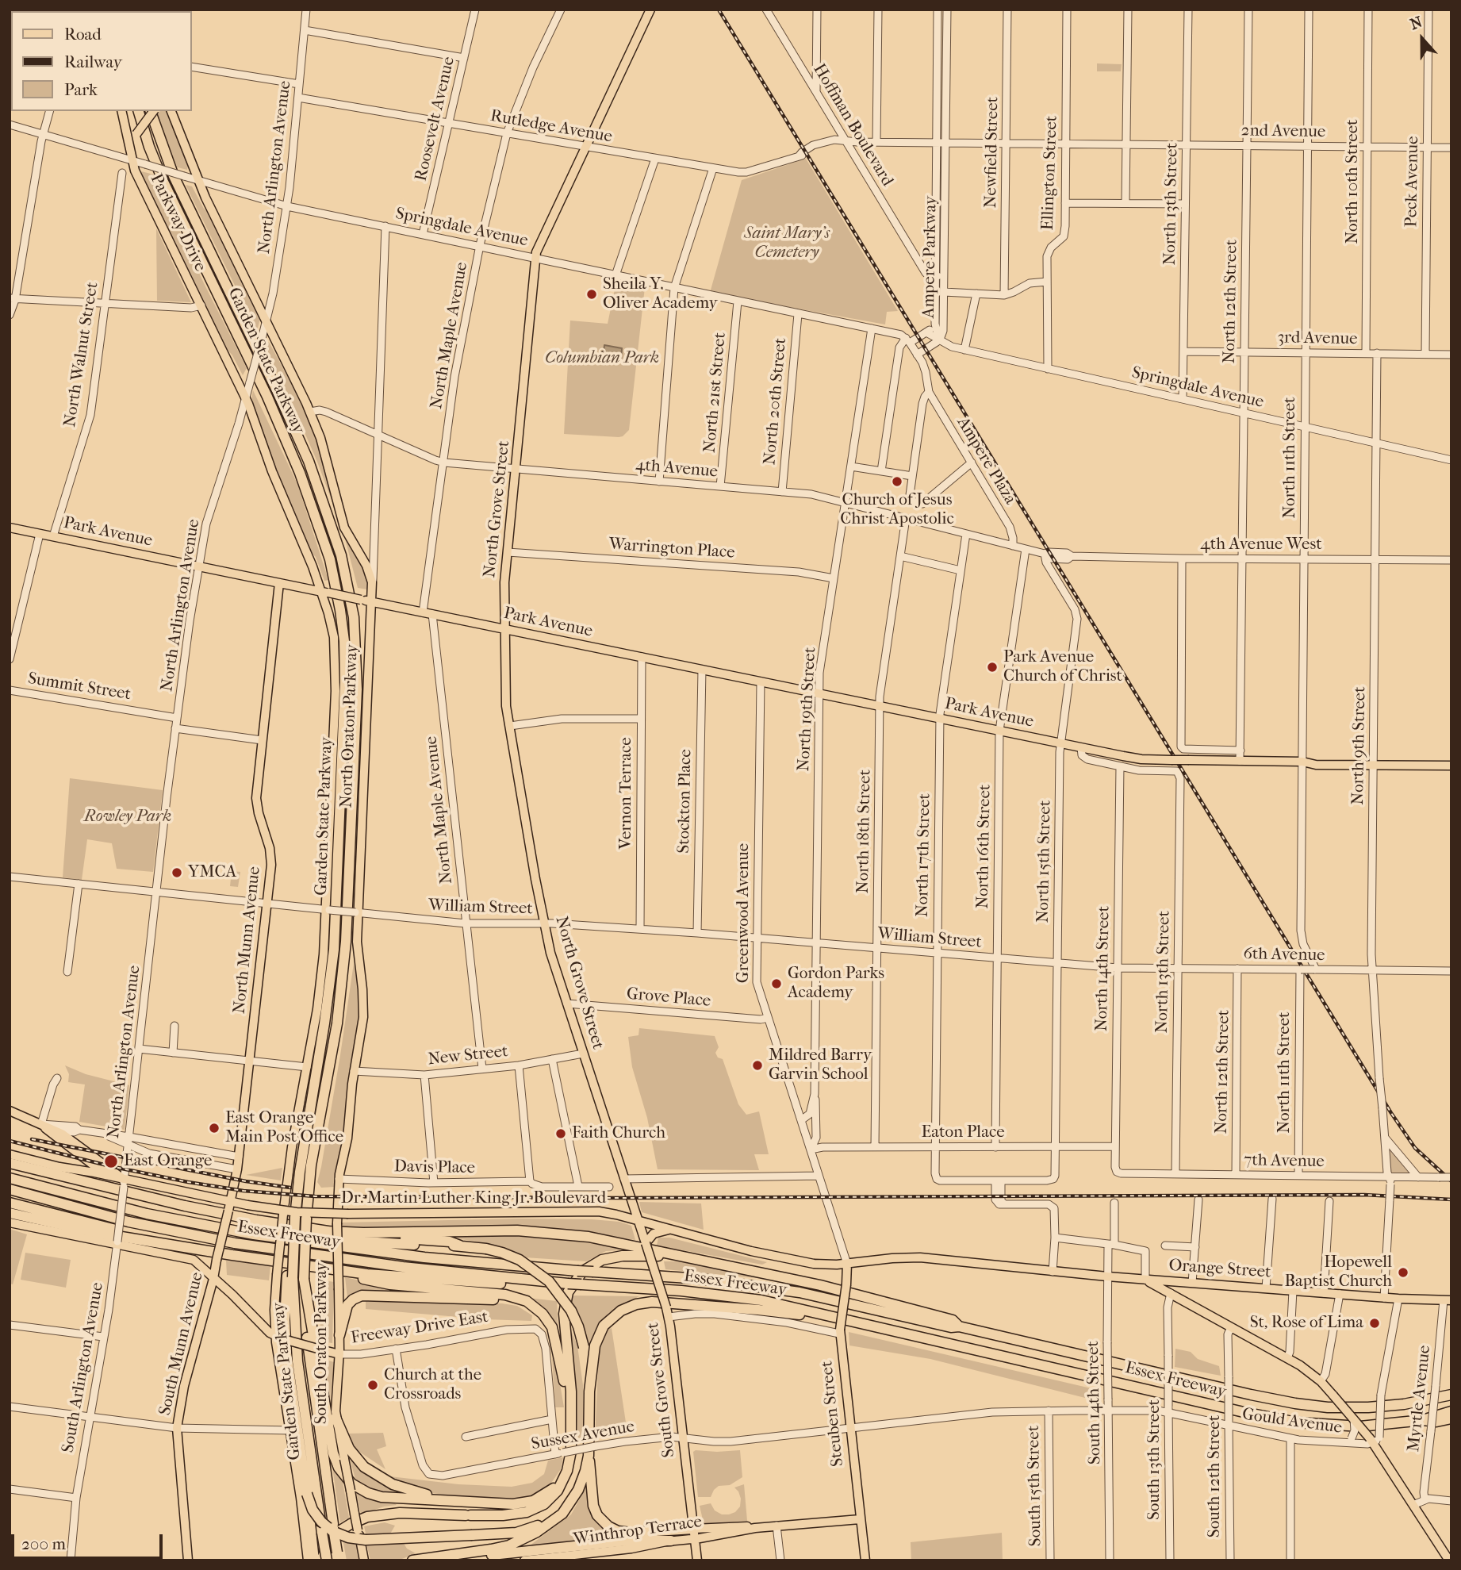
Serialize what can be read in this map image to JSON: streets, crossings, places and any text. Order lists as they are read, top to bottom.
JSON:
{
  "streets": {
    "highway": ["Garden State Parkway", "Essex Freeway"],
    "main road": [
      "Parkway Drive",
      "North Grove Street",
      "Park Avenue",
      "North Oraton Parkway",
      "North Munn Avenue",
      "Dr. Martin Luther King Jr. Boulevard",
      "Orange Street",
      "Freeway Drive East",
      "South Oraton Parkway",
      "South Munn Avenue",
      "South Grove Street",
      "Steuben Street",
      "Winthrop Terrace"
    ],
    "street": [
      "Roosevelt Avenue",
      "Hoffman Boulevard",
      "Rutledge Avenue",
      "2nd Avenue",
      "Newfield Street",
      "North Arlington Avenue",
      "Ellington Street",
      "North 10th Street",
      "Peck Avenue",
      "North 13th Street",
      "Springdale Avenue",
      "Ampere Parkway",
      "North 12th Street",
      "North Maple Avenue",
      "3rd Avenue",
      "North Walnut Street",
      "North 21st Street",
      "North 20th Street",
      "North 11th Street",
      "Ampere Plaza",
      "4th Avenue",
      "4th Avenue West",
      "Warrington Place",
      "Summit Street",
      "North 19th Street",
      "North 9th Street",
      "Vernon Terrace",
      "Stockton Place",
      "North 18th Street",
      "North 16th Street",
      "North 17th Street",
      "North 15th Street",
      "William Street",
      "Greenwood Avenue",
      "6th Avenue",
      "North 14th Street",
      "Grove Place",
      "New Street",
      "Eaton Place",
      "7th Avenue",
      "Davis Place",
      "South Arlington Avenue",
      "Myrtle Avenue",
      "South 14th Street",
      "Gould Avenue",
      "Sussex Avenue",
      "South 13th Street",
      "South 12th Street",
      "South 15th Street"
    ]
  },
  "crossings": [
    ["Roosevelt Avenue", "Rutledge Avenue"],
    ["Roosevelt Avenue", "Springdale Avenue"],
    ["Hoffman Boulevard", "Rutledge Avenue"],
    ["Hoffman Boulevard", "Ampere Parkway"],
    ["Rutledge Avenue", "2nd Avenue"],
    ["Rutledge Avenue", "Newfield Street"],
    ["Rutledge Avenue", "North Arlington Avenue"],
    ["Rutledge Avenue", "Ellington Street"],
    ["Rutledge Avenue", "Ampere Parkway"],
    ["Rutledge Avenue", "North Maple Avenue"],
    ["Rutledge Avenue", "North Grove Street"],
    ["2nd Avenue", "North 10th Street"],
    ["2nd Avenue", "Peck Avenue"],
    ["2nd Avenue", "North 13th Street"],
    ["2nd Avenue", "North 12th Street"],
    ["2nd Avenue", "North 11th Street"],
    ["North Arlington Avenue", "Parkway Drive"],
    ["North Arlington Avenue", "Springdale Avenue"],
    ["North Arlington Avenue", "Park Avenue"],
    ["North Arlington Avenue", "Summit Street"],
    ["North Arlington Avenue", "William Street"],
    ["North Arlington Avenue", "Dr. Martin Luther King Jr. Boulevard"],
    ["North Arlington Avenue", "South Arlington Avenue"],
    ["Ellington Street", "Springdale Avenue"],
    ["North 10th Street", "3rd Avenue"],
    ["Peck Avenue", "3rd Avenue"],
    ["North 13th Street", "Springdale Avenue"],
    ["North 13th Street", "3rd Avenue"],
    ["North 13th Street", "Park Avenue"],
    ["North 13th Street", "6th Avenue"],
    ["North 13th Street", "7th Avenue"],
    ["Parkway Drive", "Springdale Avenue"],
    ["Parkway Drive", "Park Avenue"],
    ["Parkway Drive", "North Oraton Parkway"],
    ["Springdale Avenue", "Ampere Parkway"],
    ["Springdale Avenue", "North 12th Street"],
    ["Springdale Avenue", "North Maple Avenue"],
    ["Springdale Avenue", "North 21st Street"],
    ["Springdale Avenue", "North 20th Street"],
    ["Springdale Avenue", "North 11th Street"],
    ["Springdale Avenue", "North Grove Street"],
    ["Springdale Avenue", "North 19th Street"],
    ["Springdale Avenue", "North Oraton Parkway"],
    ["Springdale Avenue", "North 9th Street"],
    ["North 12th Street", "3rd Avenue"],
    ["North 12th Street", "Park Avenue"],
    ["North 12th Street", "4th Avenue West"],
    ["North 12th Street", "6th Avenue"],
    ["North 12th Street", "7th Avenue"],
    ["North Maple Avenue", "4th Avenue"],
    ["North Maple Avenue", "Park Avenue"],
    ["North Maple Avenue", "William Street"],
    ["North Maple Avenue", "New Street"],
    ["3rd Avenue", "North 11th Street"],
    ["3rd Avenue", "North 9th Street"],
    ["North Walnut Street", "Park Avenue"],
    ["Garden State Parkway", "South Oraton Parkway"],
    ["North 21st Street", "4th Avenue"],
    ["North 20th Street", "4th Avenue"],
    ["North 11th Street", "Park Avenue"],
    ["North 11th Street", "4th Avenue West"],
    ["North 11th Street", "6th Avenue"],
    ["North 11th Street", "7th Avenue"],
    ["Ampere Plaza", "4th Avenue"],
    ["4th Avenue", "North Grove Street"],
    ["4th Avenue", "4th Avenue West"],
    ["4th Avenue", "North 19th Street"],
    ["4th Avenue", "North Oraton Parkway"],
    ["4th Avenue", "North 18th Street"],
    ["4th Avenue", "North 16th Street"],
    ["4th Avenue", "North 17th Street"],
    ["4th Avenue", "North 15th Street"],
    ["North Grove Street", "Park Avenue"],
    ["North Grove Street", "Warrington Place"],
    ["North Grove Street", "William Street"],
    ["North Grove Street", "Grove Place"],
    ["North Grove Street", "New Street"],
    ["North Grove Street", "Dr. Martin Luther King Jr. Boulevard"],
    ["North Grove Street", "South Grove Street"],
    ["Park Avenue", "North 19th Street"],
    ["Park Avenue", "North Oraton Parkway"],
    ["Park Avenue", "North 9th Street"],
    ["Park Avenue", "Vernon Terrace"],
    ["Park Avenue", "Stockton Place"],
    ["Park Avenue", "North 18th Street"],
    ["Park Avenue", "North 16th Street"],
    ["Park Avenue", "North 17th Street"],
    ["Park Avenue", "North 15th Street"],
    ["Park Avenue", "Greenwood Avenue"],
    ["Park Avenue", "North Munn Avenue"],
    ["Park Avenue", "North 14th Street"],
    ["4th Avenue West", "North 9th Street"],
    ["Warrington Place", "North 19th Street"],
    ["North 19th Street", "William Street"],
    ["North 19th Street", "Greenwood Avenue"],
    ["North 19th Street", "Eaton Place"],
    ["North Oraton Parkway", "William Street"],
    ["North Oraton Parkway", "New Street"],
    ["North Oraton Parkway", "Davis Place"],
    ["North Oraton Parkway", "South Oraton Parkway"],
    ["North 9th Street", "6th Avenue"],
    ["North 9th Street", "7th Avenue"],
    ["North 9th Street", "Orange Street"],
    ["Vernon Terrace", "William Street"],
    ["Stockton Place", "William Street"],
    ["North 18th Street", "William Street"],
    ["North 18th Street", "Eaton Place"],
    ["North 16th Street", "William Street"],
    ["North 16th Street", "Eaton Place"],
    ["North 17th Street", "North 15th Street"],
    ["North 17th Street", "William Street"],
    ["North 17th Street", "Eaton Place"],
    ["North 15th Street", "William Street"],
    ["North 15th Street", "Eaton Place"],
    ["William Street", "Greenwood Avenue"],
    ["William Street", "North Munn Avenue"],
    ["William Street", "6th Avenue"],
    ["William Street", "North 14th Street"],
    ["Greenwood Avenue", "Grove Place"],
    ["Greenwood Avenue", "Eaton Place"],
    ["Greenwood Avenue", "Dr. Martin Luther King Jr. Boulevard"],
    ["Greenwood Avenue", "Steuben Street"],
    ["North Munn Avenue", "Dr. Martin Luther King Jr. Boulevard"],
    ["North Munn Avenue", "South Munn Avenue"],
    ["6th Avenue", "North 14th Street"],
    ["North 14th Street", "Eaton Place"],
    ["North 14th Street", "7th Avenue"],
    ["Dr. Martin Luther King Jr. Boulevard", "Orange Street"],
    ["Dr. Martin Luther King Jr. Boulevard", "South Munn Avenue"],
    ["Dr. Martin Luther King Jr. Boulevard", "South Arlington Avenue"],
    ["Dr. Martin Luther King Jr. Boulevard", "South Grove Street"],
    ["Dr. Martin Luther King Jr. Boulevard", "Steuben Street"],
    ["Orange Street", "Myrtle Avenue"],
    ["Orange Street", "South 14th Street"],
    ["Freeway Drive East", "South Oraton Parkway"],
    ["Freeway Drive East", "South Munn Avenue"],
    ["Freeway Drive East", "South Arlington Avenue"],
    ["Freeway Drive East", "Sussex Avenue"],
    ["South Grove Street", "Sussex Avenue"],
    ["South Grove Street", "Winthrop Terrace"],
    ["South 14th Street", "Gould Avenue"],
    ["Steuben Street", "Sussex Avenue"],
    ["Steuben Street", "Winthrop Terrace"],
    ["Gould Avenue", "Sussex Avenue"],
    ["Gould Avenue", "South 13th Street"],
    ["Gould Avenue", "South 12th Street"],
    ["Sussex Avenue", "South 15th Street"]
  ],
  "parks": ["Saint Mary's Cemetery", "Columbian Park", "Rowley Park"],
  "places": [
    "Sheila Y. Oliver Academy",
    "Church of Jesus Christ Apostolic",
    "Park Avenue Church of Christ",
    "YMCA",
    "Gordon Parks Academy",
    "Mildred Barry Garvin School",
    "East Orange Main Post Office",
    "Faith Church",
    "East Orange",
    "Hopewell Baptist Church",
    "St, Rose of Lima",
    "Church at the Crossroads"
  ],
  "legend": ["Road", "Railway", "Park"],
  "scale_bar": "200 m",
  "north": "top"
}
